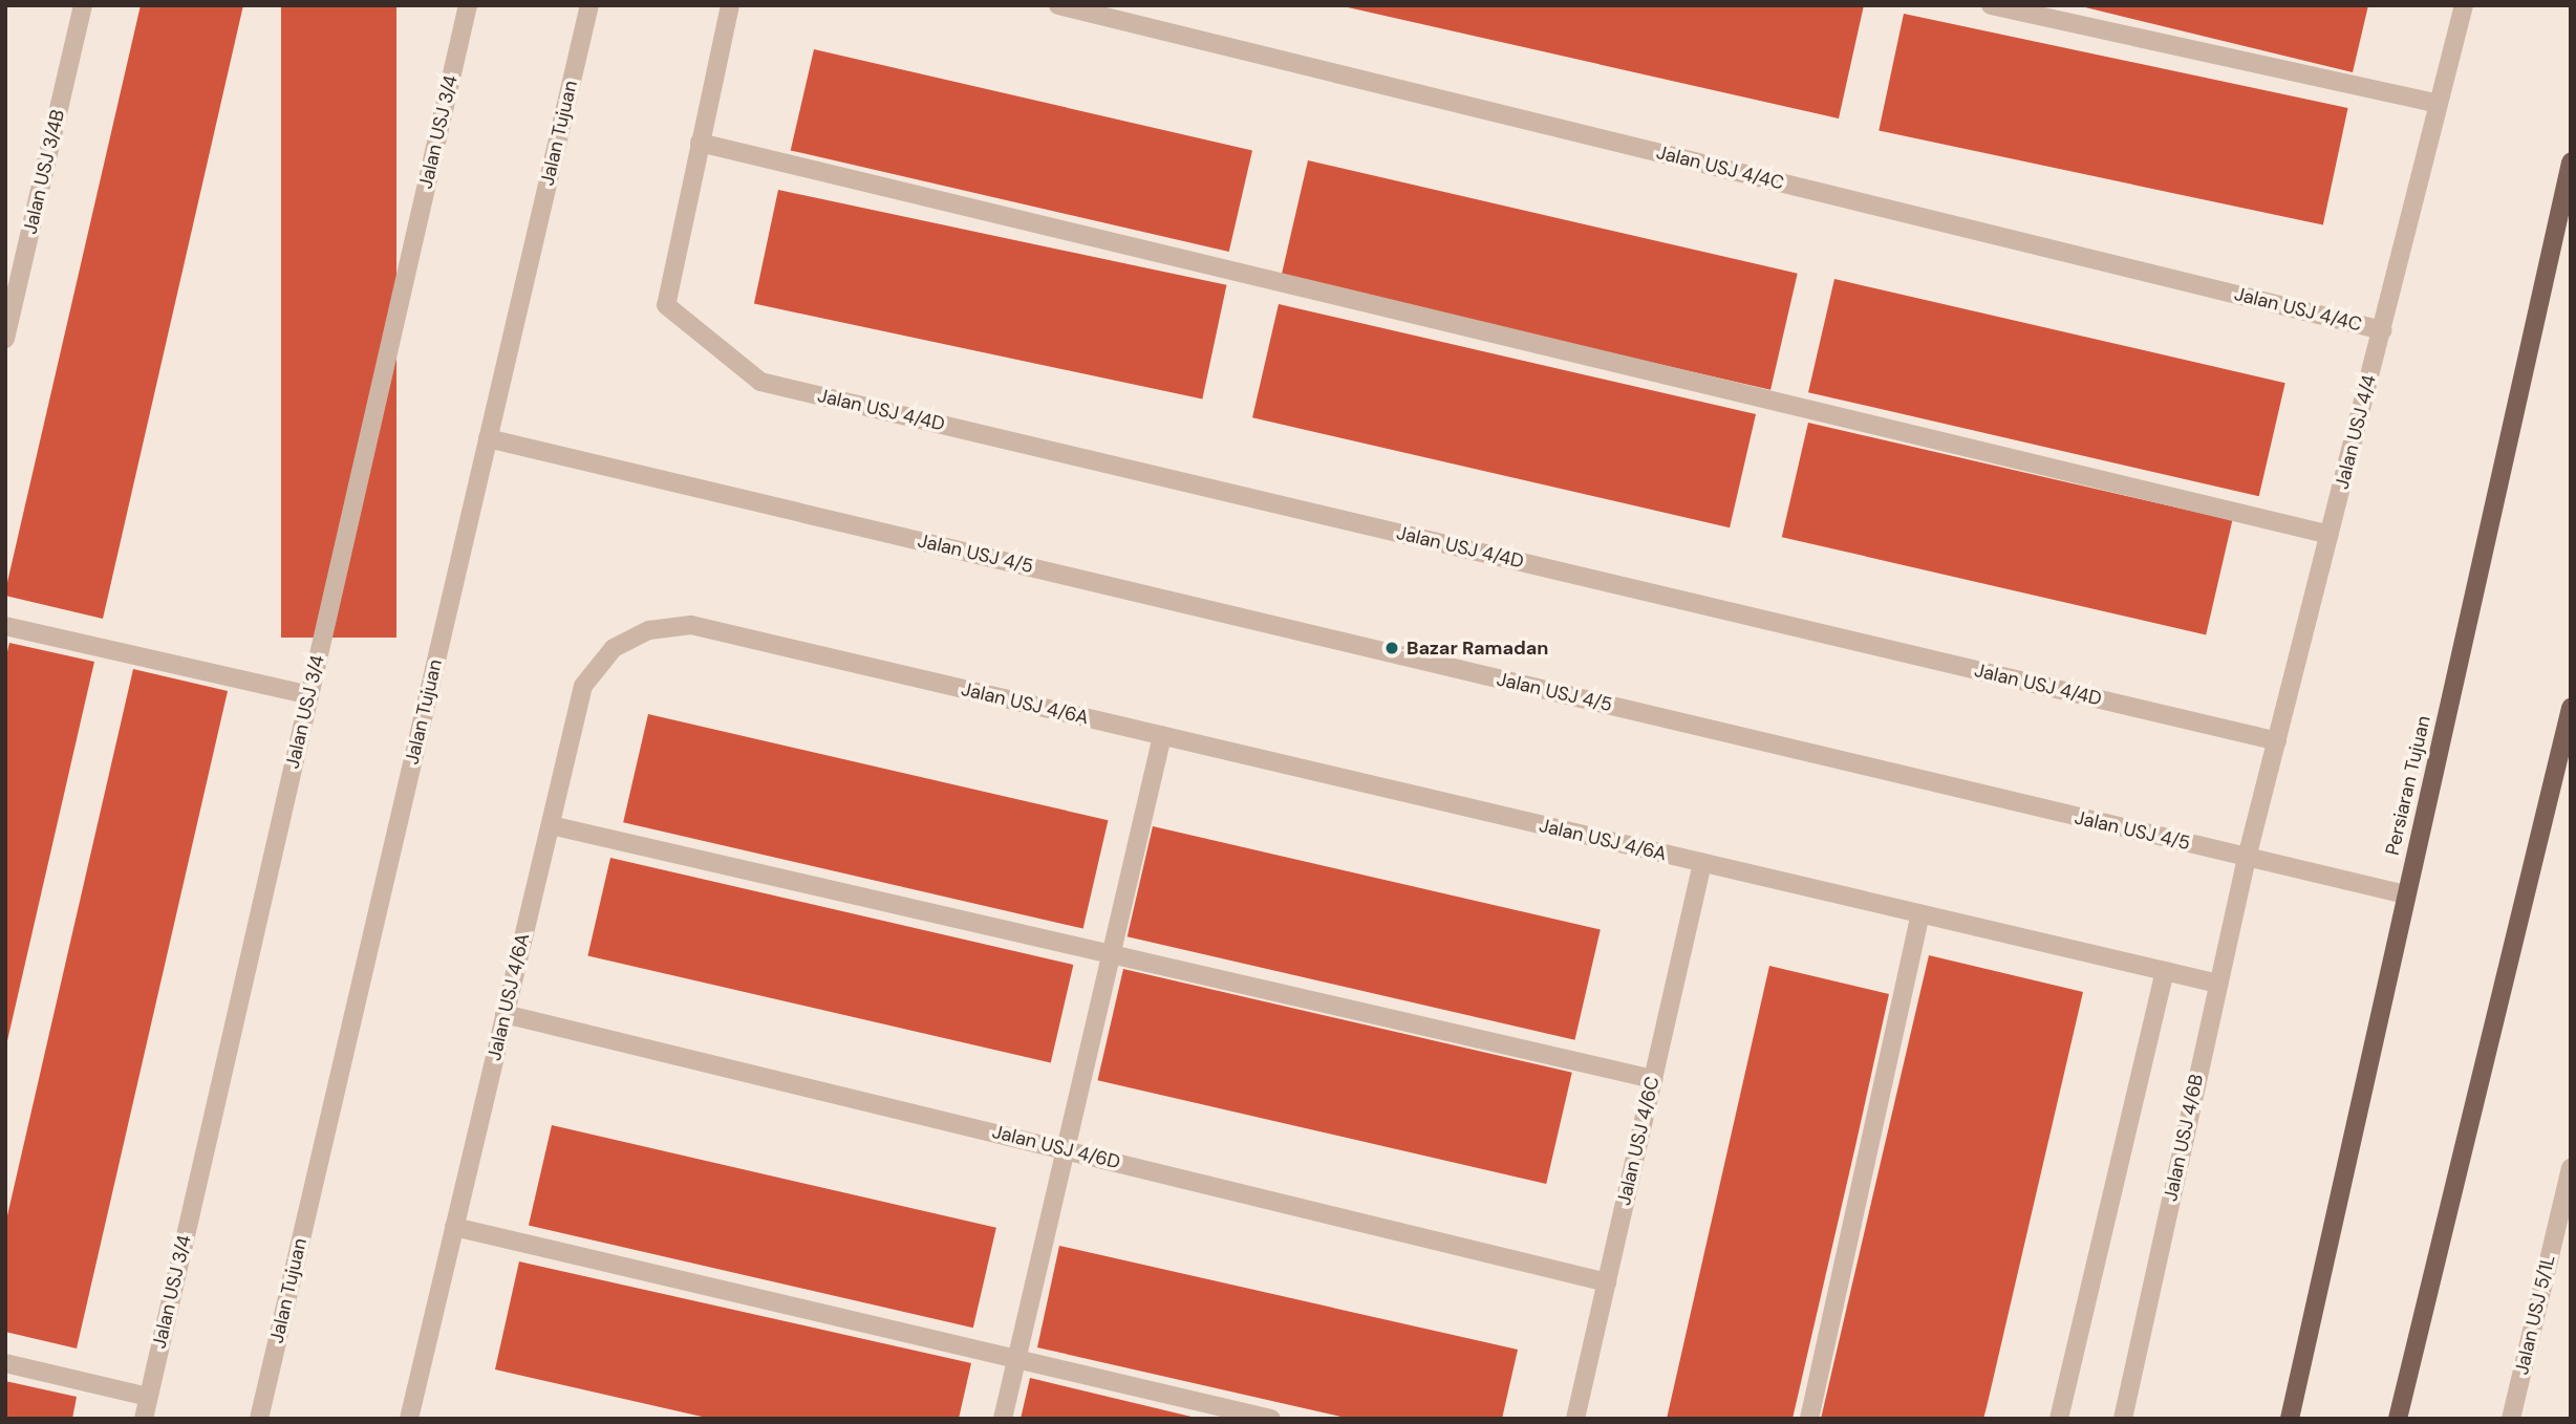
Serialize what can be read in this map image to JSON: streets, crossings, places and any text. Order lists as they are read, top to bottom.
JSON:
{
  "streets": {
    "main road": ["Persiaran Tujuan"],
    "street": [
      "Jalan USJ 3/4",
      "Jalan Tujuan",
      "Jalan USJ 4/4C",
      "Jalan USJ 3/4B",
      "Jalan USJ 4/4D",
      "Jalan USJ 4/4",
      "Jalan USJ 4/5",
      "Jalan USJ 4/6A",
      "Jalan USJ 4/6B",
      "Jalan USJ 4/6C",
      "Jalan USJ 4/6D",
      "Jalan USJ 5/1L"
    ]
  },
  "crossings": [
    ["Jalan Tujuan", "Jalan USJ 4/5"],
    ["Jalan USJ 4/4C", "Jalan USJ 4/4"],
    ["Jalan USJ 4/4D", "Jalan USJ 4/4"],
    ["Jalan USJ 4/4", "Jalan USJ 4/5"],
    ["Jalan USJ 4/4", "Jalan USJ 4/6B"],
    ["Jalan USJ 4/5", "Persiaran Tujuan"],
    ["Jalan USJ 4/5", "Jalan USJ 4/6B"],
    ["Jalan USJ 4/6A", "Jalan USJ 4/6B"],
    ["Jalan USJ 4/6A", "Jalan USJ 4/6C"],
    ["Jalan USJ 4/6A", "Jalan USJ 4/6D"],
    ["Jalan USJ 4/6C", "Jalan USJ 4/6D"]
  ],
  "places": ["Bazar Ramadan"]
}
